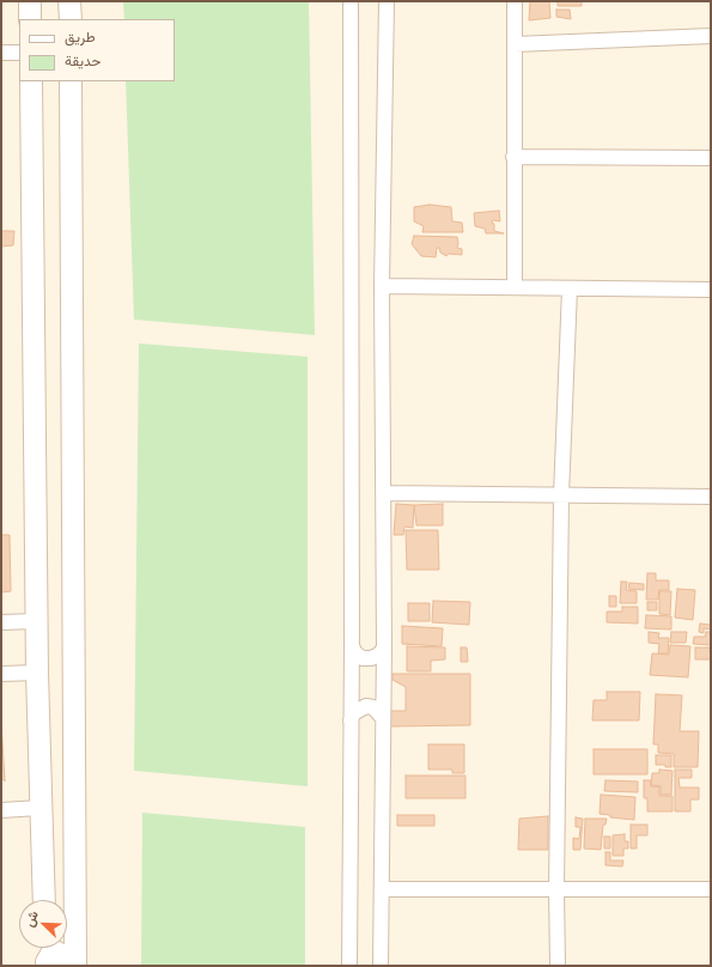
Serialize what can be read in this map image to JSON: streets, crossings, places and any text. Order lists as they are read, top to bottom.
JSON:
{
  "legend": ["طريق", "حديقة"],
  "north": "top left"
}
